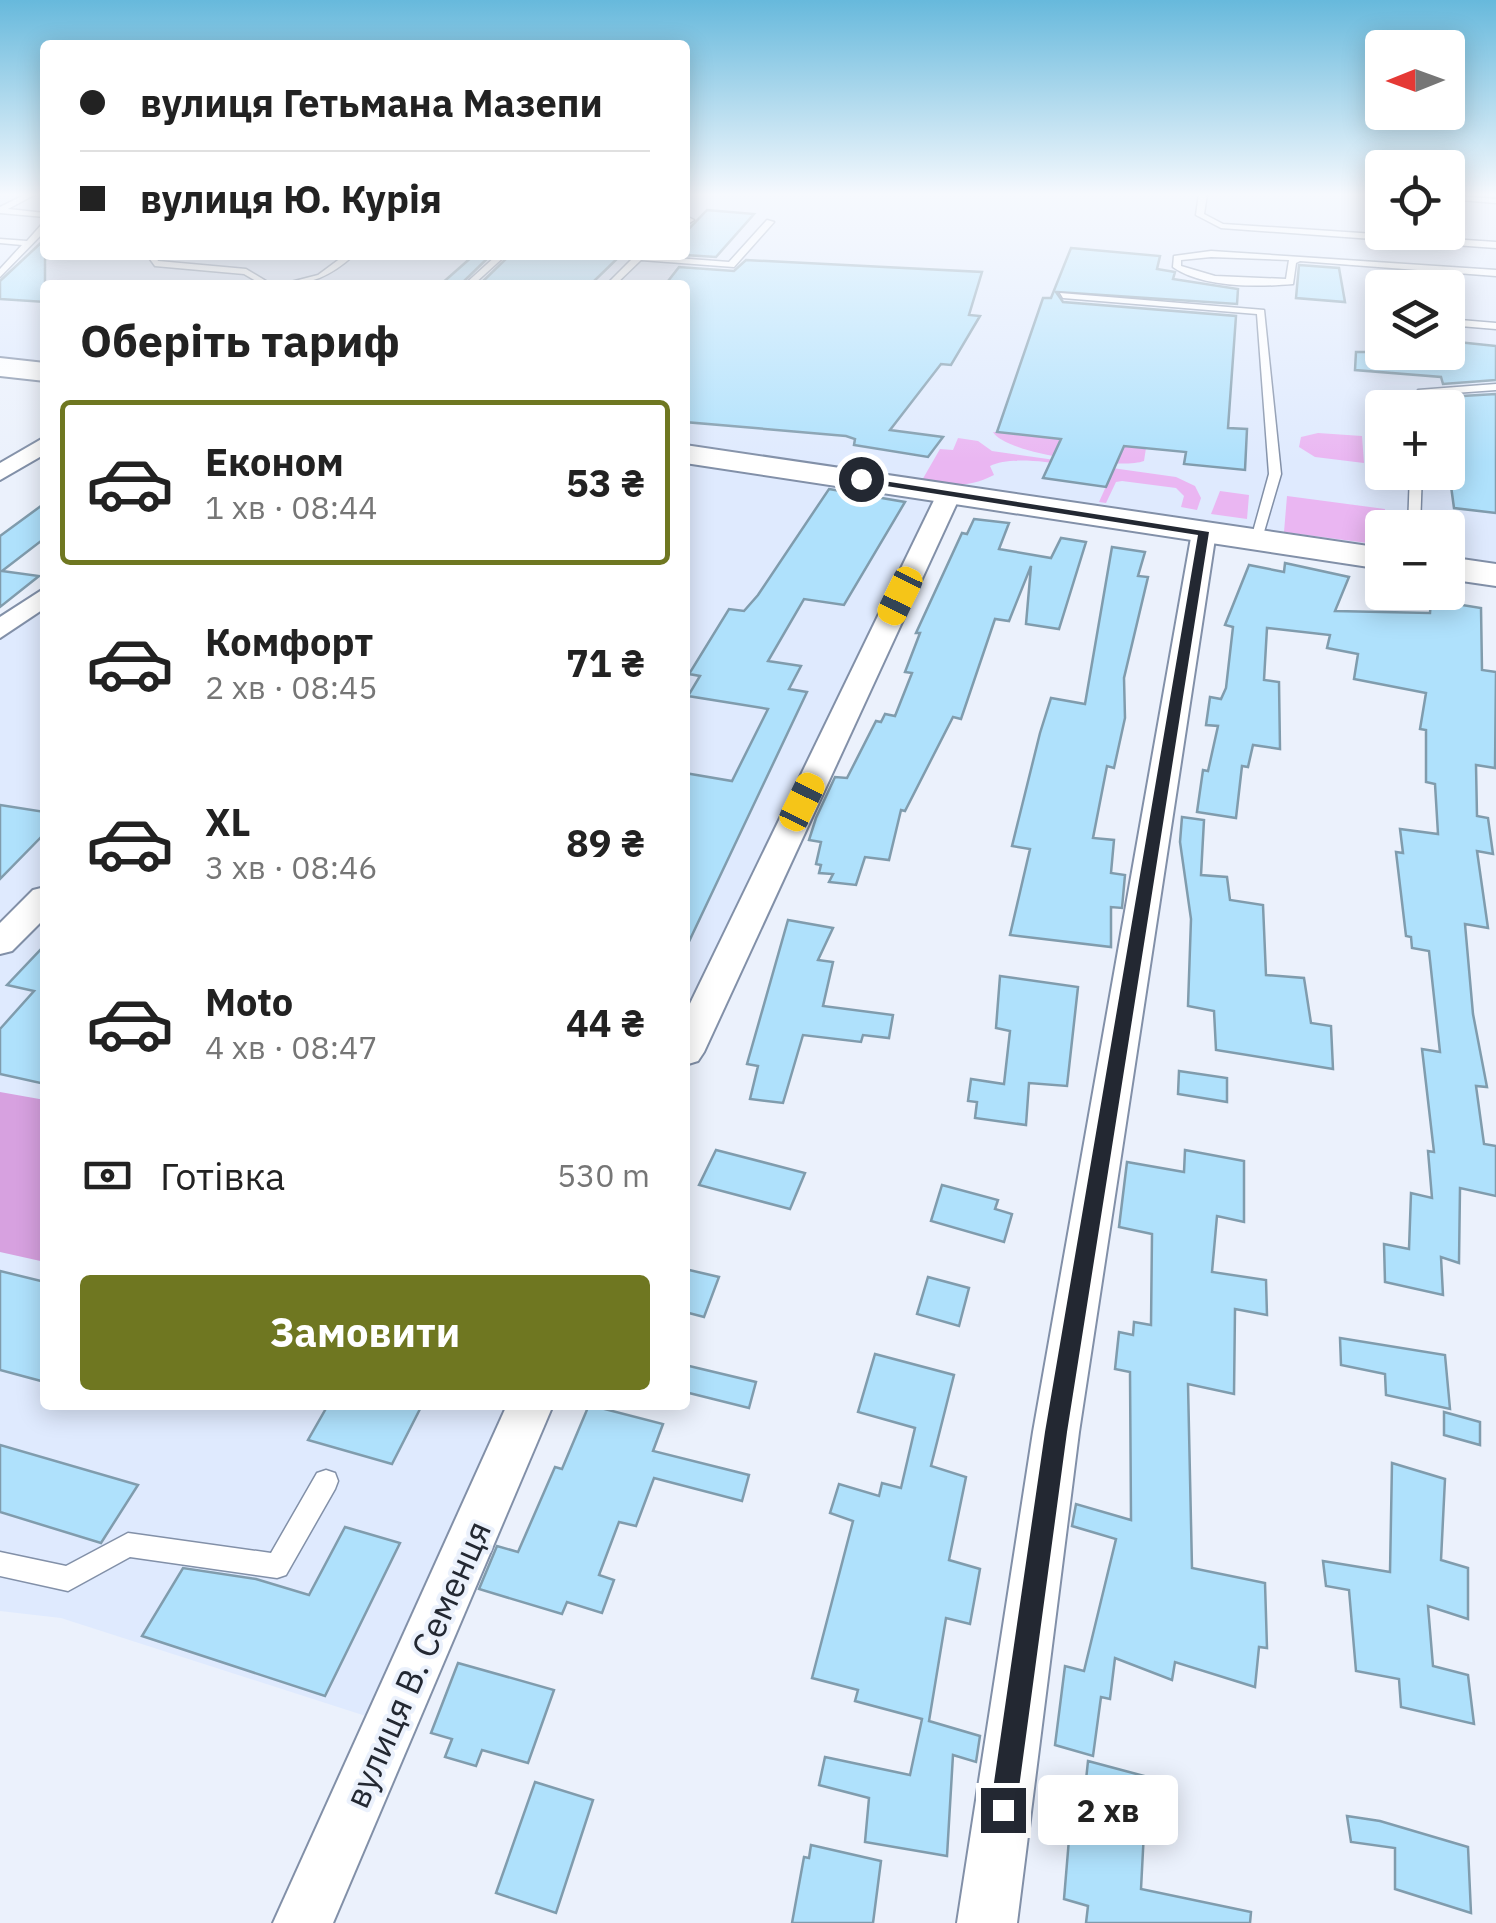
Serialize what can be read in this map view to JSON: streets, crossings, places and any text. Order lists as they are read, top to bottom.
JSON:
{
  "streets": {
    "street": ["вулиця В. Семенця"]
  },
  "north": "left",
  "page": {
    "map_buttons": ["+", "−"],
    "banner": ["вулиця Гетьмана Мазепи", "вулиця Ю. Курія"],
    "heading": "Оберіть тариф",
    "list": [
      {
        "name": "Економ",
        "note": "1 хв · 08:44",
        "value": "53 ₴"
      },
      {
        "name": "Комфорт",
        "note": "2 хв · 08:45",
        "value": "71 ₴"
      },
      {
        "name": "XL",
        "note": "3 хв · 08:46",
        "value": "89 ₴"
      },
      {
        "name": "Moto",
        "note": "4 хв · 08:47",
        "value": "44 ₴"
      }
    ],
    "pay": ["Готівка", "530 m"],
    "buttons": "Замовити",
    "bubble": "2 хв"
  }
}
